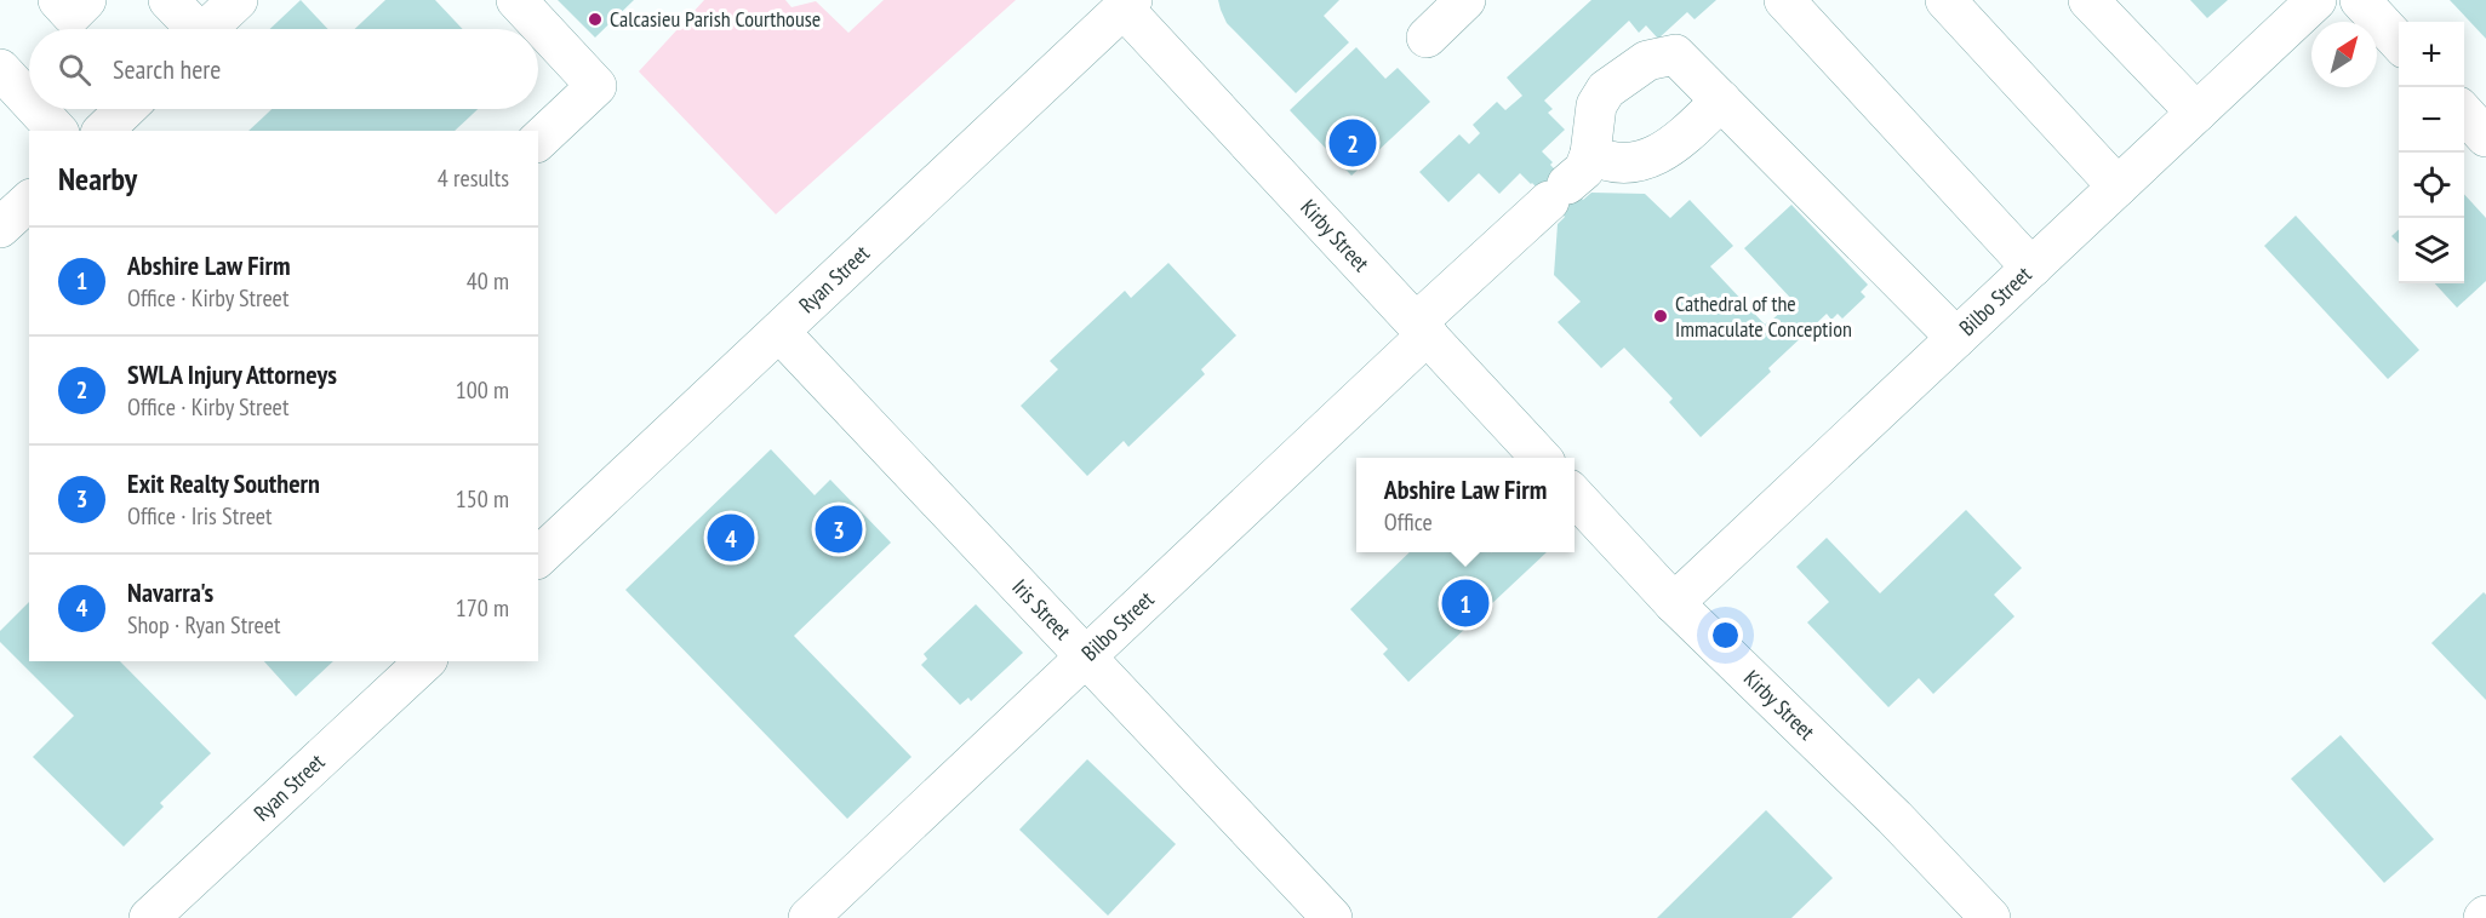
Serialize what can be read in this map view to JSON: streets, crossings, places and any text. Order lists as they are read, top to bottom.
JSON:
{
  "streets": {
    "street": [
      "Kirby Street",
      "Ryan Street",
      "Bilbo Street",
      "Iris Street"
    ]
  },
  "crossings": [
    ["Kirby Street", "Ryan Street"],
    ["Kirby Street", "Bilbo Street"],
    ["Ryan Street", "Iris Street"],
    ["Bilbo Street", "Iris Street"]
  ],
  "places": ["Calcasieu Parish Courthouse", "Cathedral of the Immaculate Conception"],
  "north": "top right",
  "page": {
    "map_buttons": ["+", "−"],
    "search": "Search here",
    "pins": [
      "2",
      "3",
      "4",
      "1"
    ],
    "heading": ["Nearby", "4 results"],
    "list": [
      {
        "mark": "1",
        "name": "Abshire Law Firm",
        "note": "Office · Kirby Street",
        "value": "40 m"
      },
      {
        "mark": "2",
        "name": "SWLA Injury Attorneys",
        "note": "Office · Kirby Street",
        "value": "100 m"
      },
      {
        "mark": "3",
        "name": "Exit Realty Southern",
        "note": "Office · Iris Street",
        "value": "150 m"
      },
      {
        "mark": "4",
        "name": "Navarra's",
        "note": "Shop · Ryan Street",
        "value": "170 m"
      }
    ],
    "popup": ["Abshire Law Firm", "Office"]
  }
}
